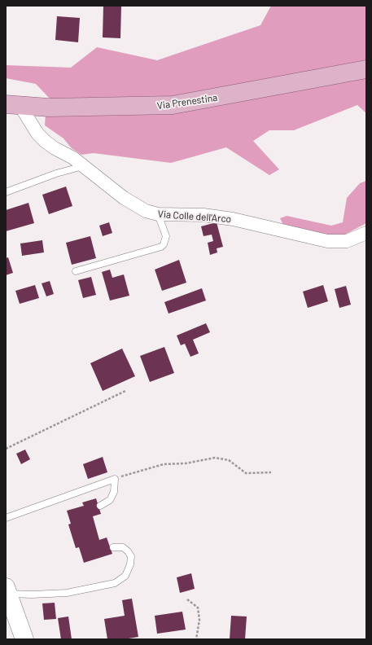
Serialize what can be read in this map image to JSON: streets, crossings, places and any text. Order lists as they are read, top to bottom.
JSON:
{
  "streets": {
    "main road": ["Via Prenestina"],
    "street": ["Via Colle dell'Arco"]
  },
  "crossings": [
    ["Via Prenestina", "Via Colle dell'Arco"]
  ]
}
